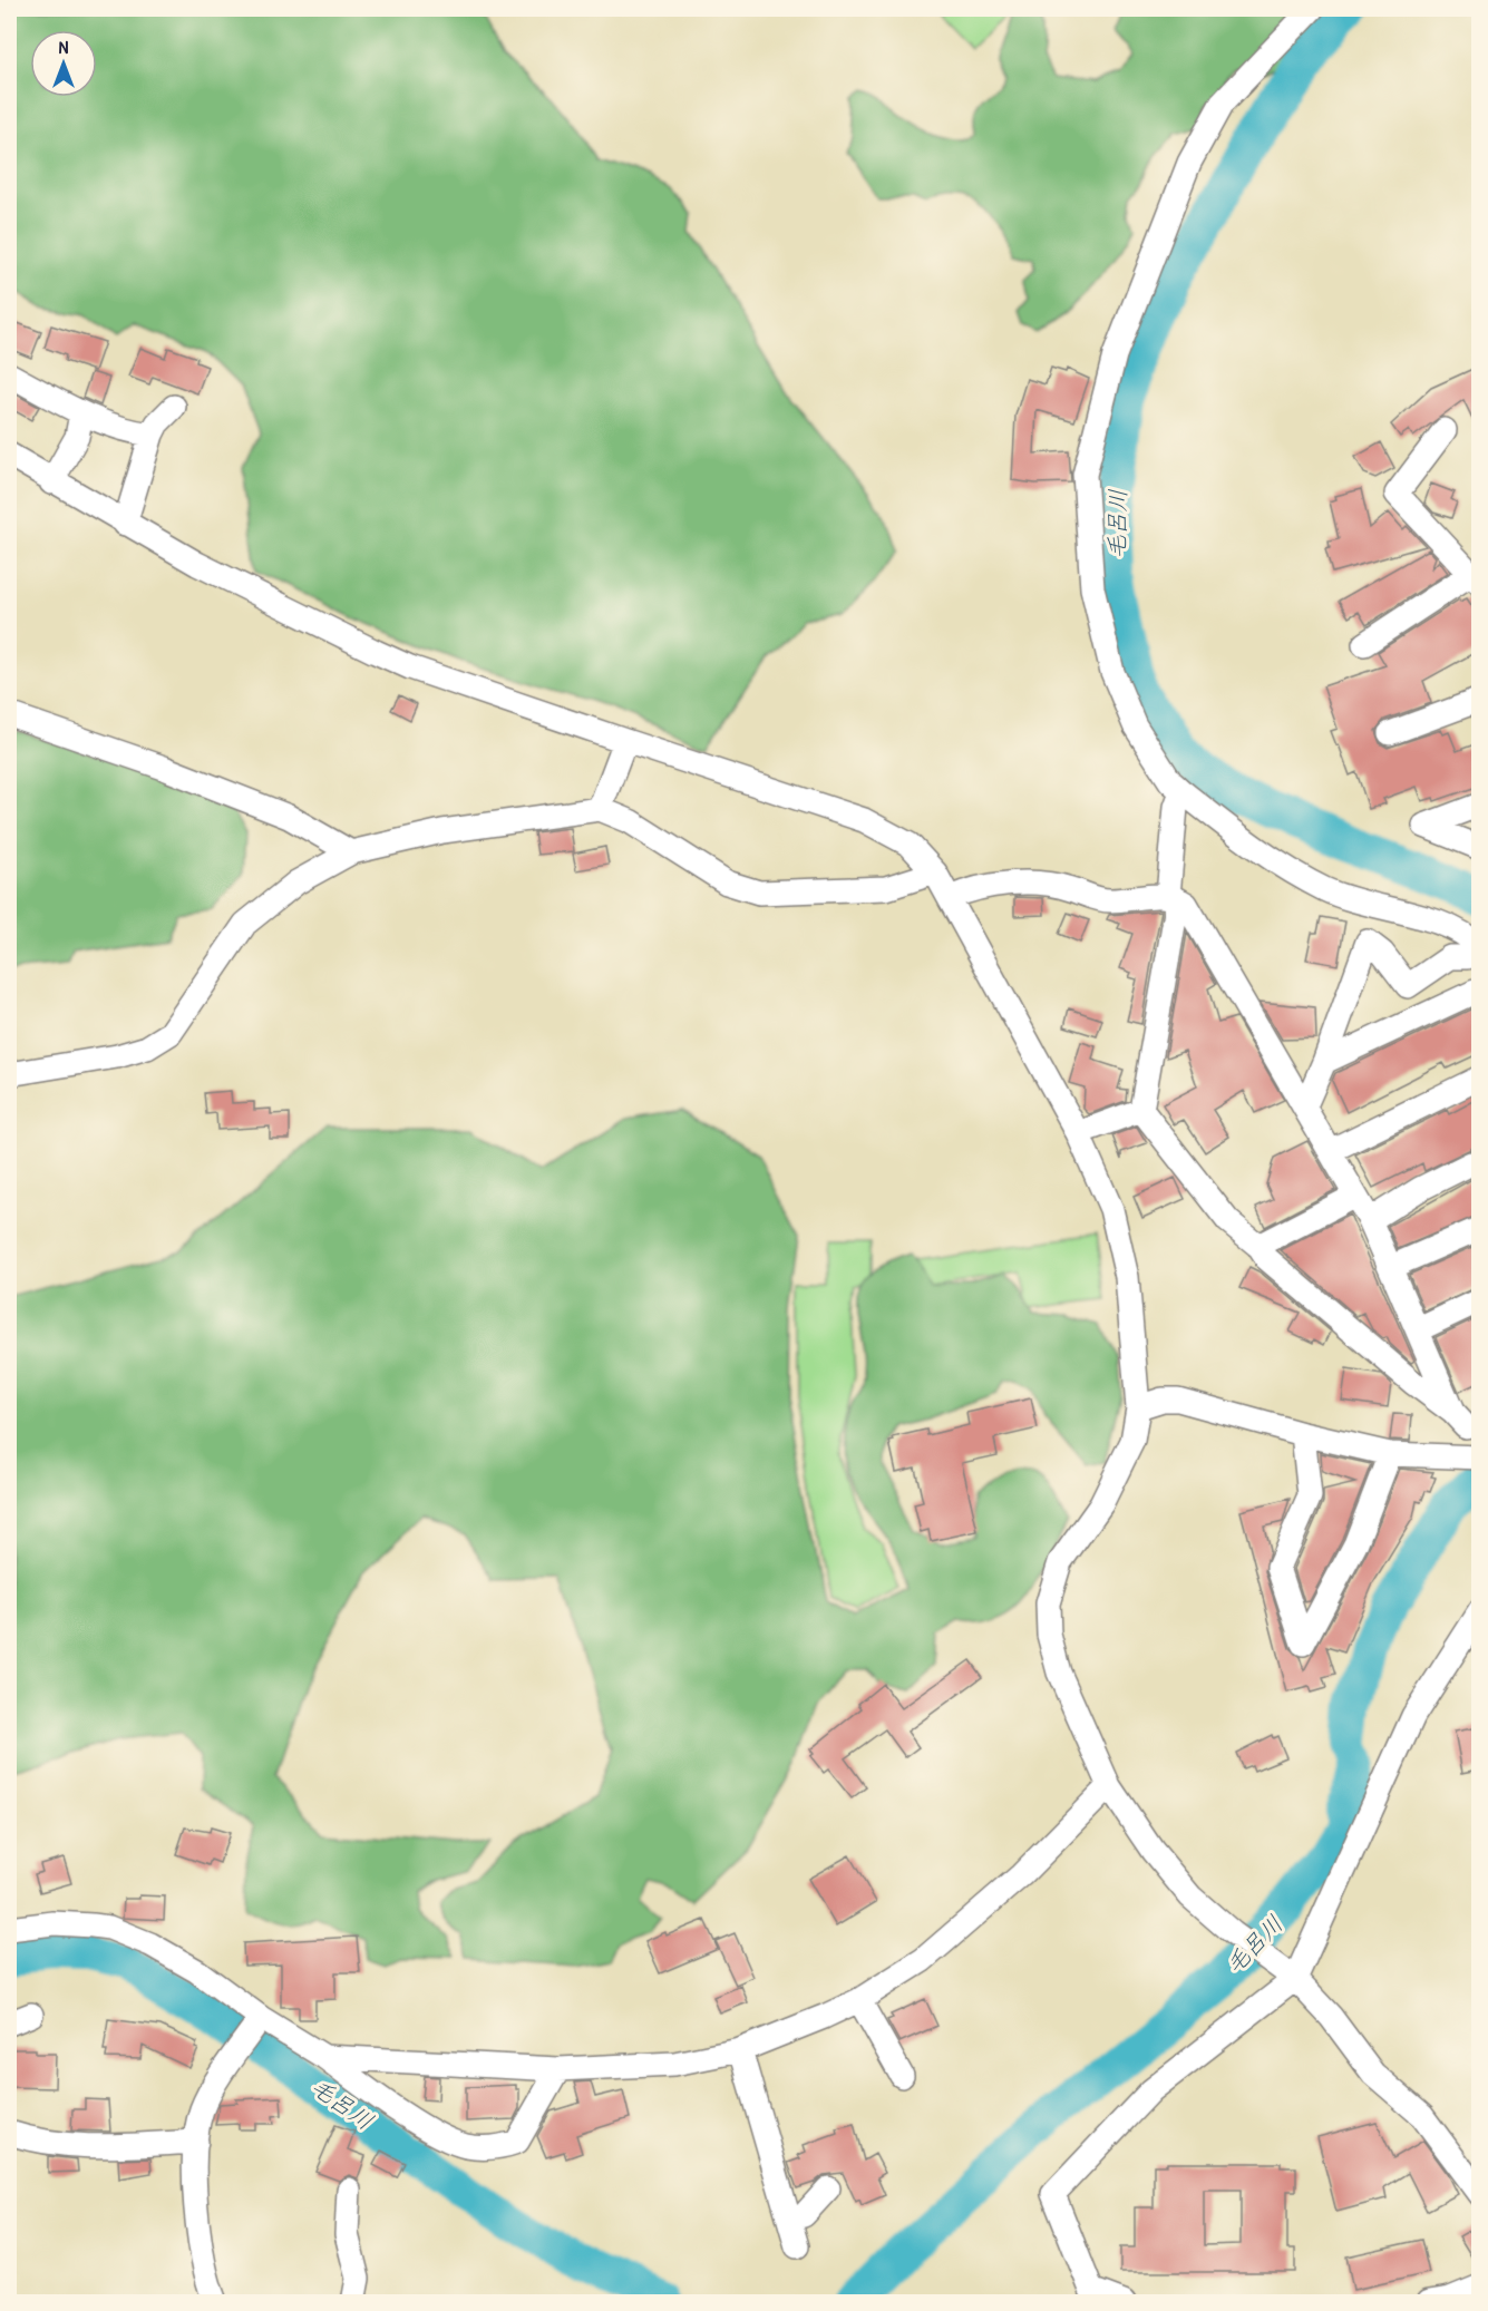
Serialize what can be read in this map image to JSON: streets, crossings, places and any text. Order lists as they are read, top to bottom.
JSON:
{
  "water": ["毛呂川"],
  "north": "top"
}
